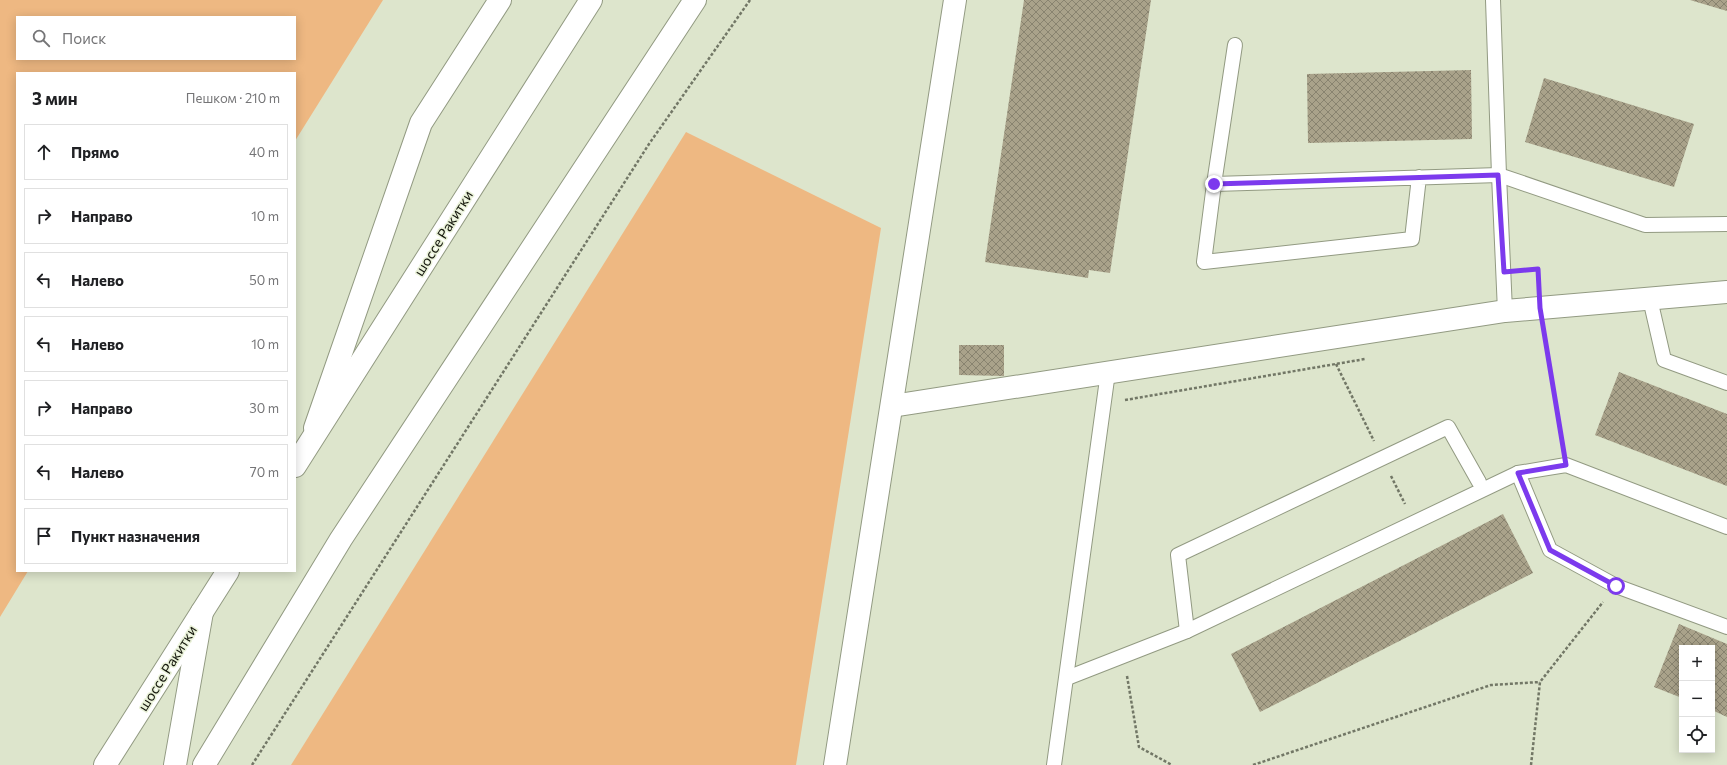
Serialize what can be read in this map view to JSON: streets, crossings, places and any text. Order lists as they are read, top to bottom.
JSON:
{
  "streets": {
    "street": ["шоссе Ракитки"]
  },
  "page": {
    "search": "Поиск",
    "heading": ["3 мин", "Пешком · 210 m"],
    "list": [
      ["Прямо", "40 m"],
      ["Направо", "10 m"],
      ["Налево", "50 m"],
      ["Налево", "10 m"],
      ["Направо", "30 m"],
      ["Налево", "70 m"],
      "Пункт назначения"
    ],
    "map_buttons": ["+", "−"]
  }
}
